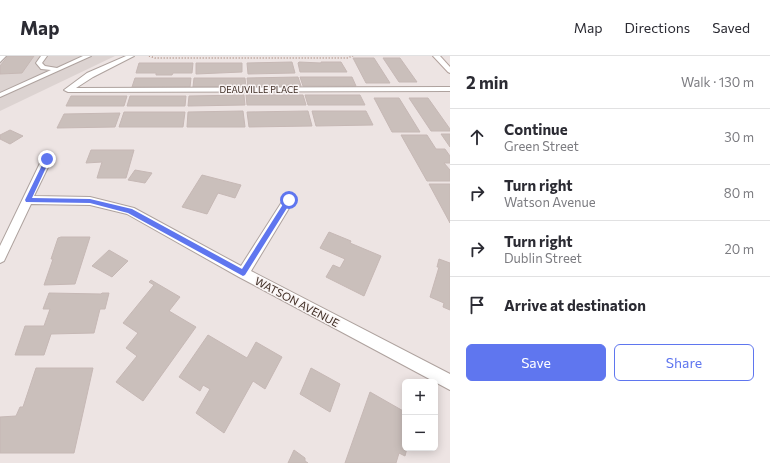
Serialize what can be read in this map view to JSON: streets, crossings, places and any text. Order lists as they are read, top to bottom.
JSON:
{
  "streets": {
    "street": ["DEAUVILLE PLACE", "WATSON AVENUE"]
  },
  "page": {
    "header": "Map",
    "nav": ["Map", "Directions", "Saved"],
    "heading": ["2 min", "Walk · 130 m"],
    "list": [
      ["Continue", "Green Street", "30 m"],
      ["Turn right", "Watson Avenue", "80 m"],
      ["Turn right", "Dublin Street", "20 m"],
      "Arrive at destination"
    ],
    "buttons": ["Save", "Share"],
    "map_buttons": ["+", "−"]
  }
}
